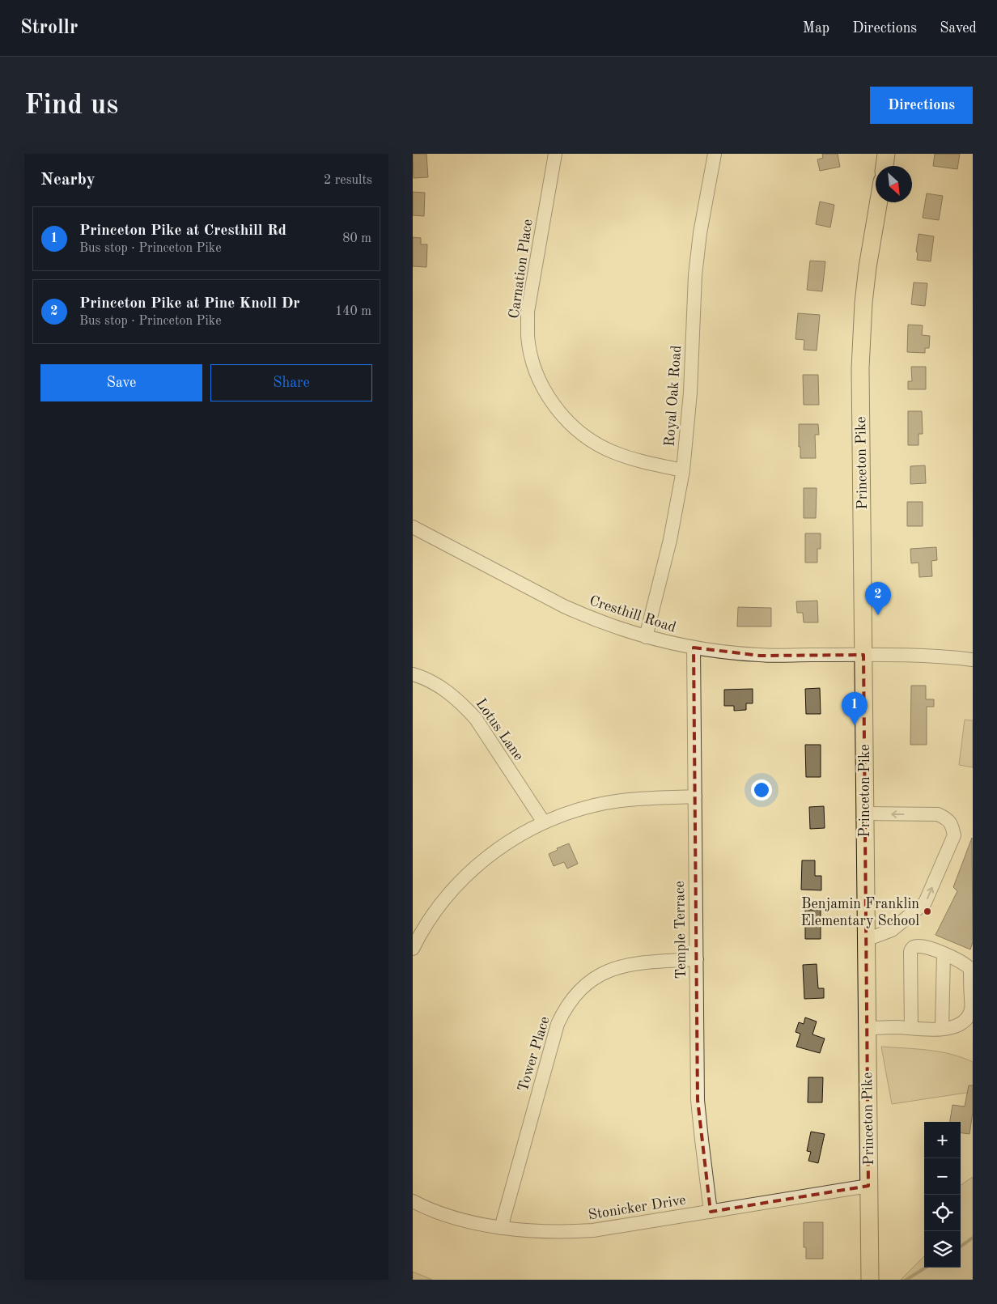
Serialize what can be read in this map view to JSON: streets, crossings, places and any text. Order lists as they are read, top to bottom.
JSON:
{
  "streets": {
    "main road": ["Princeton Pike"],
    "street": [
      "Carnation Place",
      "Royal Oak Road",
      "Cresthill Road",
      "Lotus Lane",
      "Temple Terrace",
      "Tower Place",
      "Stonicker Drive"
    ]
  },
  "crossings": [
    ["Carnation Place", "Royal Oak Road"],
    ["Royal Oak Road", "Cresthill Road"],
    ["Princeton Pike", "Cresthill Road"],
    ["Princeton Pike", "Stonicker Drive"],
    ["Cresthill Road", "Temple Terrace"],
    ["Temple Terrace", "Tower Place"],
    ["Temple Terrace", "Stonicker Drive"],
    ["Tower Place", "Stonicker Drive"]
  ],
  "places": ["Benjamin Franklin Elementary School"],
  "north": "bottom right",
  "page": {
    "header": "Strollr",
    "nav": ["Map", "Directions", "Saved"],
    "buttons": [
      "Directions",
      ["Save", "Share"]
    ],
    "title": "Find us",
    "heading": ["Nearby", "2 results"],
    "list": [
      {
        "mark": "1",
        "name": "Princeton Pike at Cresthill Rd",
        "note": "Bus stop · Princeton Pike",
        "value": "80 m"
      },
      {
        "mark": "2",
        "name": "Princeton Pike at Pine Knoll Dr",
        "note": "Bus stop · Princeton Pike",
        "value": "140 m"
      }
    ],
    "pins": ["2", "1"],
    "map_buttons": ["+", "−"]
  }
}
